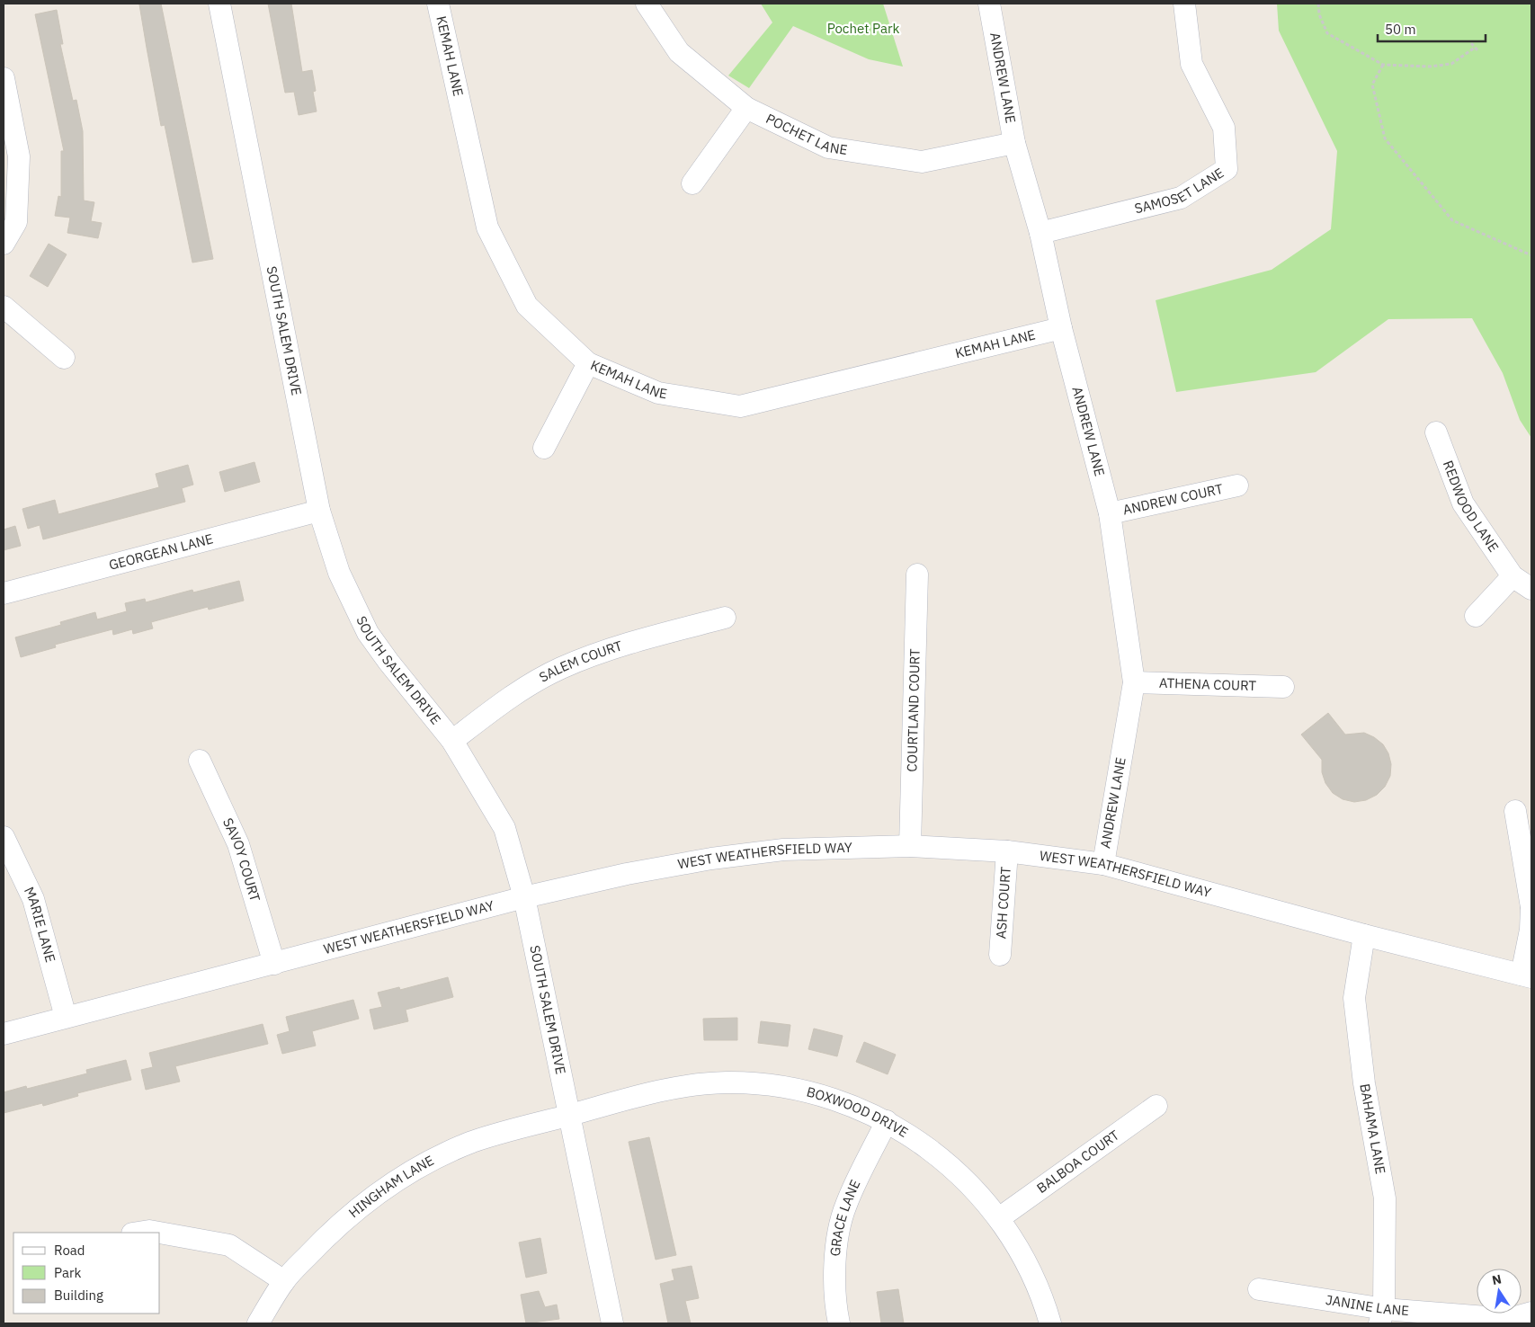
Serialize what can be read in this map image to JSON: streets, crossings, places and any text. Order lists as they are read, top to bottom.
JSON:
{
  "streets": {
    "street": [
      "KEMAH LANE",
      "ANDREW LANE",
      "POCHET LANE",
      "SAMOSET LANE",
      "SOUTH SALEM DRIVE",
      "ANDREW COURT",
      "REDWOOD LANE",
      "GEORGEAN LANE",
      "SALEM COURT",
      "ATHENA COURT",
      "COURTLAND COURT",
      "WEST WEATHERSFIELD WAY",
      "SAVOY COURT",
      "ASH COURT",
      "MARIE LANE",
      "BOXWOOD DRIVE",
      "BAHAMA LANE",
      "BALBOA COURT",
      "HINGHAM LANE",
      "GRACE LANE",
      "JANINE LANE"
    ]
  },
  "crossings": [
    ["KEMAH LANE", "ANDREW LANE"],
    ["ANDREW LANE", "POCHET LANE"],
    ["ANDREW LANE", "SAMOSET LANE"],
    ["ANDREW LANE", "ANDREW COURT"],
    ["ANDREW LANE", "ATHENA COURT"],
    ["ANDREW LANE", "WEST WEATHERSFIELD WAY"],
    ["SOUTH SALEM DRIVE", "GEORGEAN LANE"],
    ["SOUTH SALEM DRIVE", "SALEM COURT"],
    ["SOUTH SALEM DRIVE", "WEST WEATHERSFIELD WAY"],
    ["SOUTH SALEM DRIVE", "BOXWOOD DRIVE"],
    ["SOUTH SALEM DRIVE", "HINGHAM LANE"],
    ["COURTLAND COURT", "WEST WEATHERSFIELD WAY"],
    ["WEST WEATHERSFIELD WAY", "SAVOY COURT"],
    ["WEST WEATHERSFIELD WAY", "ASH COURT"],
    ["WEST WEATHERSFIELD WAY", "MARIE LANE"],
    ["WEST WEATHERSFIELD WAY", "BAHAMA LANE"],
    ["BOXWOOD DRIVE", "BALBOA COURT"],
    ["BOXWOOD DRIVE", "HINGHAM LANE"],
    ["BOXWOOD DRIVE", "GRACE LANE"],
    ["BAHAMA LANE", "JANINE LANE"]
  ],
  "parks": ["Pochet Park"],
  "legend": ["Road", "Park", "Building"],
  "scale_bar": "50 m",
  "north": "top"
}
